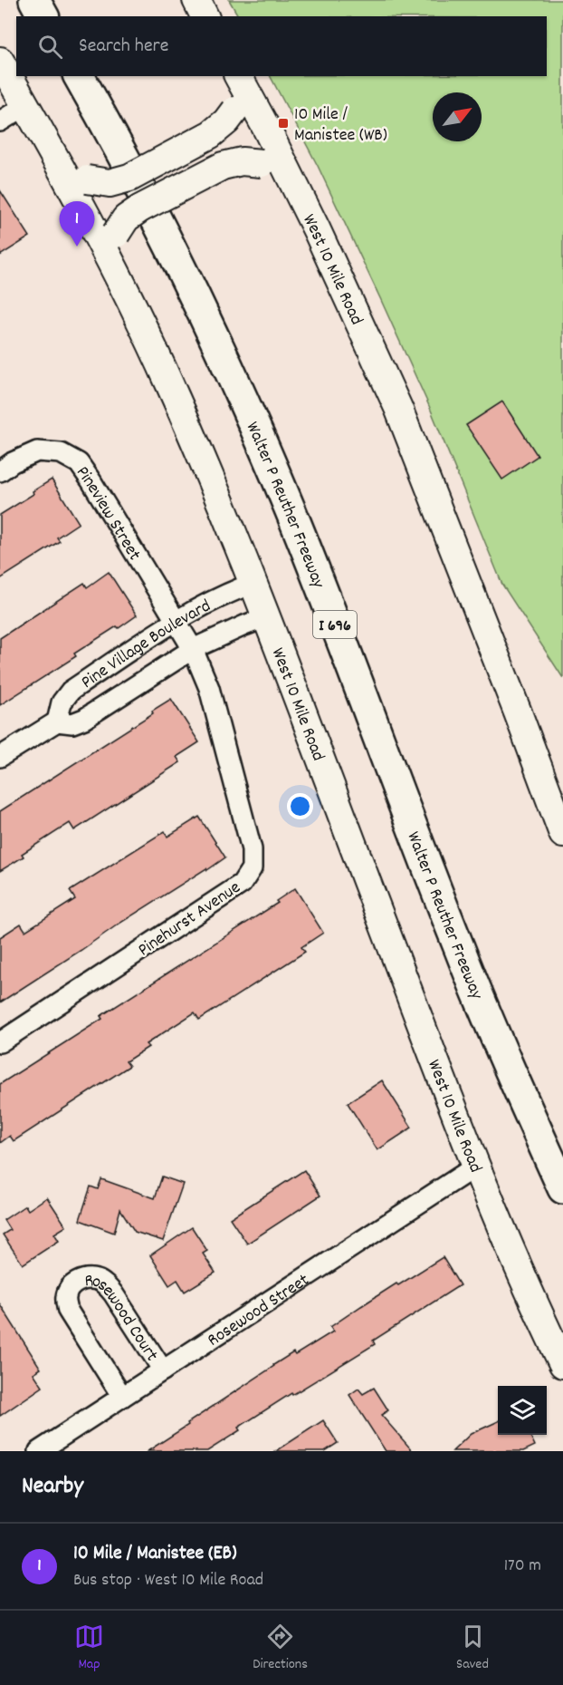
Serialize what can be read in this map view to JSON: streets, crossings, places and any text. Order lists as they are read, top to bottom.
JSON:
{
  "streets": {
    "highway": ["Walter P Reuther Freeway", "I 696"],
    "main road": ["West 10 Mile Road"],
    "street": [
      "Pineview Street",
      "Pine Village Boulevard",
      "Pinehurst Avenue",
      "Rosewood Street",
      "Rosewood Court"
    ]
  },
  "crossings": [
    ["West 10 Mile Road", "Pine Village Boulevard"],
    ["West 10 Mile Road", "Rosewood Street"],
    ["Pineview Street", "Pine Village Boulevard"],
    ["Pineview Street", "Pinehurst Avenue"],
    ["Pine Village Boulevard", "Pinehurst Avenue"],
    ["Rosewood Street", "Rosewood Court"]
  ],
  "places": {
    "transit": ["10 Mile / Manistee (WB)"]
  },
  "north": "top right",
  "page": {
    "search": "Search here",
    "pins": "1",
    "heading": "Nearby",
    "list": [
      {
        "mark": "1",
        "name": "10 Mile / Manistee (EB)",
        "note": "Bus stop · West 10 Mile Road",
        "value": "170 m"
      }
    ],
    "nav": ["Map", "Directions", "Saved"]
  }
}
